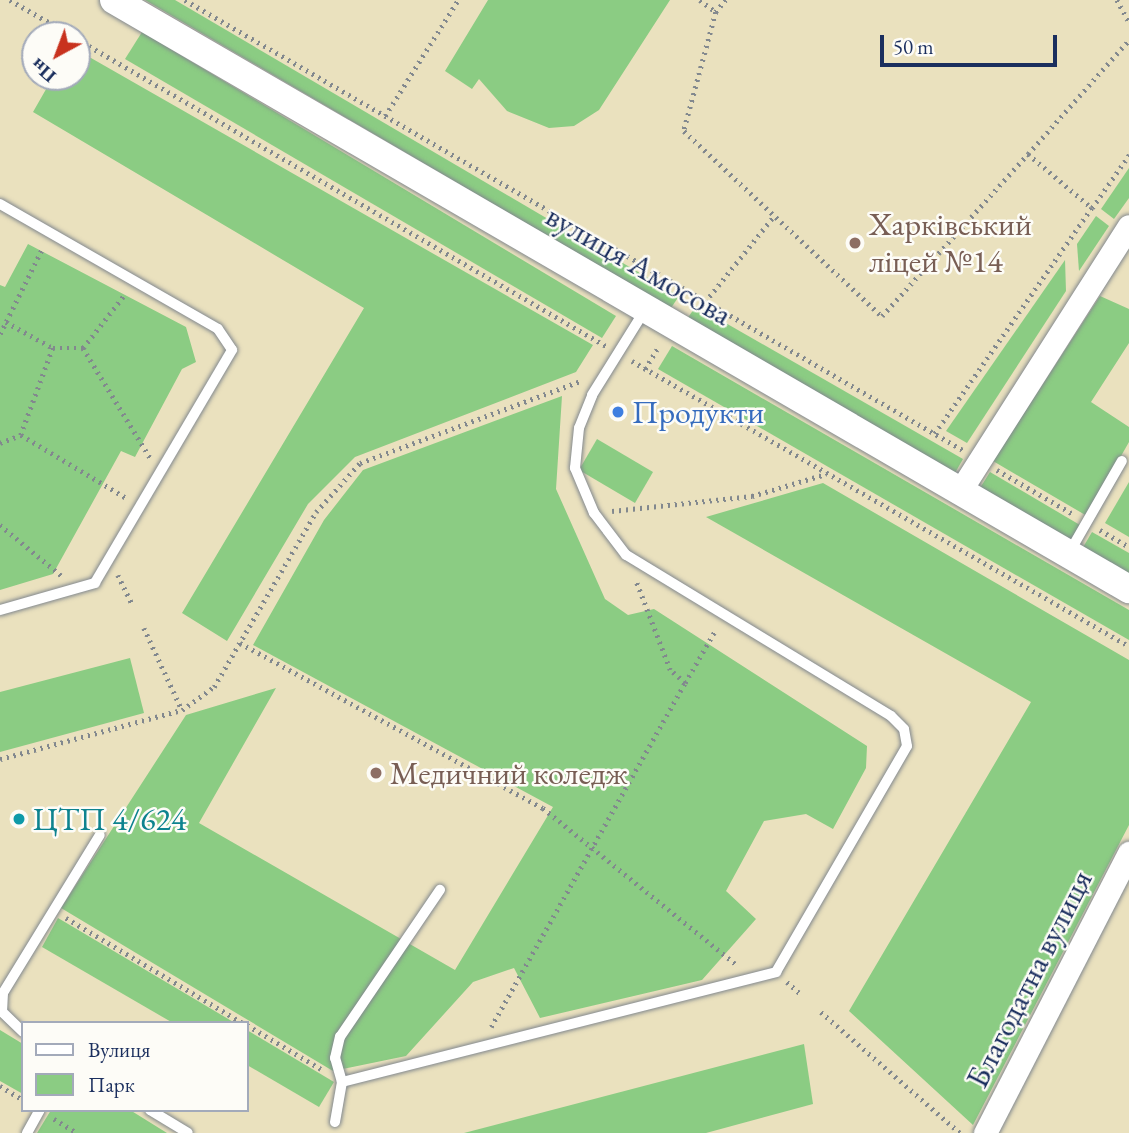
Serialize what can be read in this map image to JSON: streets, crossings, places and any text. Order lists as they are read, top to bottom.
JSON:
{
  "streets": {
    "street": ["вулиця Амосова", "Благодатна вулиця"]
  },
  "places": [
    "Харківський ліцей №14",
    "Продукти",
    "Медичний коледж",
    "ЦТП 4/624"
  ],
  "legend": ["Вулиця", "Парк"],
  "scale_bar": "50 m",
  "north": "bottom left"
}
